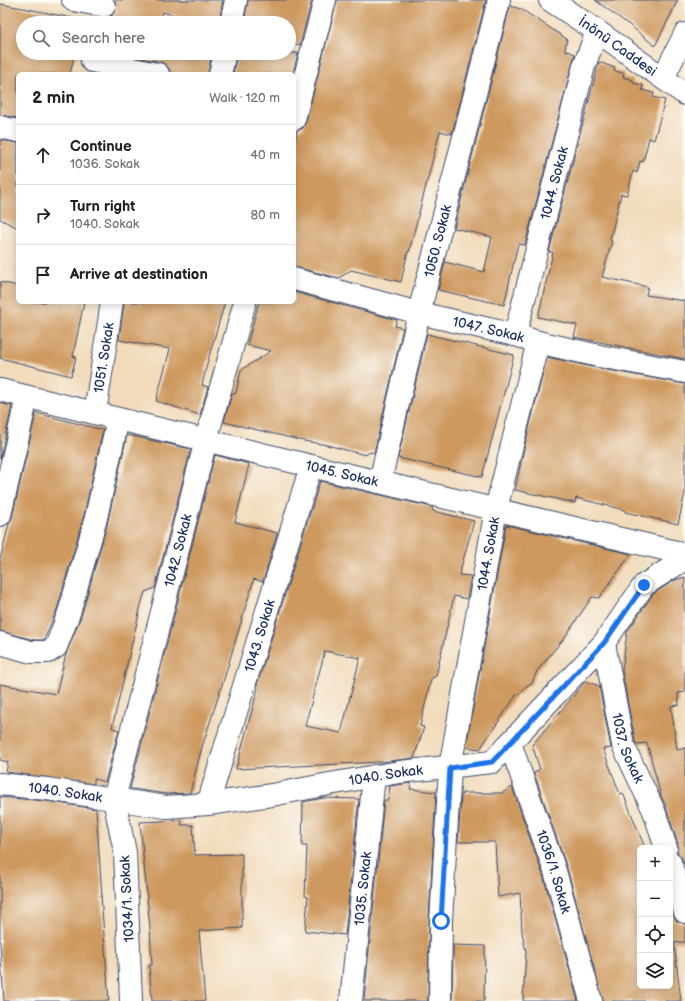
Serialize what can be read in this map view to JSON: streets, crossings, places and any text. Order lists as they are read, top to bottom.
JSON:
{
  "streets": {
    "street": [
      "İnönü Caddesi",
      "1044. Sokak",
      "1050. Sokak",
      "1047. Sokak",
      "1051. Sokak",
      "1045. Sokak",
      "1042. Sokak",
      "1043. Sokak",
      "1037. Sokak",
      "1040. Sokak",
      "1036/1. Sokak",
      "1035. Sokak",
      "1034/1. Sokak"
    ]
  },
  "crossings": [
    ["İnönü Caddesi", "1044. Sokak"],
    ["1044. Sokak", "1047. Sokak"],
    ["1044. Sokak", "1045. Sokak"],
    ["1044. Sokak", "1040. Sokak"],
    ["1050. Sokak", "1047. Sokak"],
    ["1050. Sokak", "1045. Sokak"],
    ["1051. Sokak", "1045. Sokak"],
    ["1045. Sokak", "1042. Sokak"],
    ["1045. Sokak", "1043. Sokak"],
    ["1042. Sokak", "1040. Sokak"],
    ["1042. Sokak", "1034/1. Sokak"],
    ["1043. Sokak", "1040. Sokak"],
    ["1037. Sokak", "1040. Sokak"],
    ["1040. Sokak", "1036/1. Sokak"],
    ["1040. Sokak", "1035. Sokak"],
    ["1040. Sokak", "1034/1. Sokak"]
  ],
  "page": {
    "search": "Search here",
    "heading": ["2 min", "Walk · 120 m"],
    "list": [
      ["Continue", "1036. Sokak", "40 m"],
      ["Turn right", "1040. Sokak", "80 m"],
      "Arrive at destination"
    ],
    "map_buttons": ["+", "−"]
  }
}
